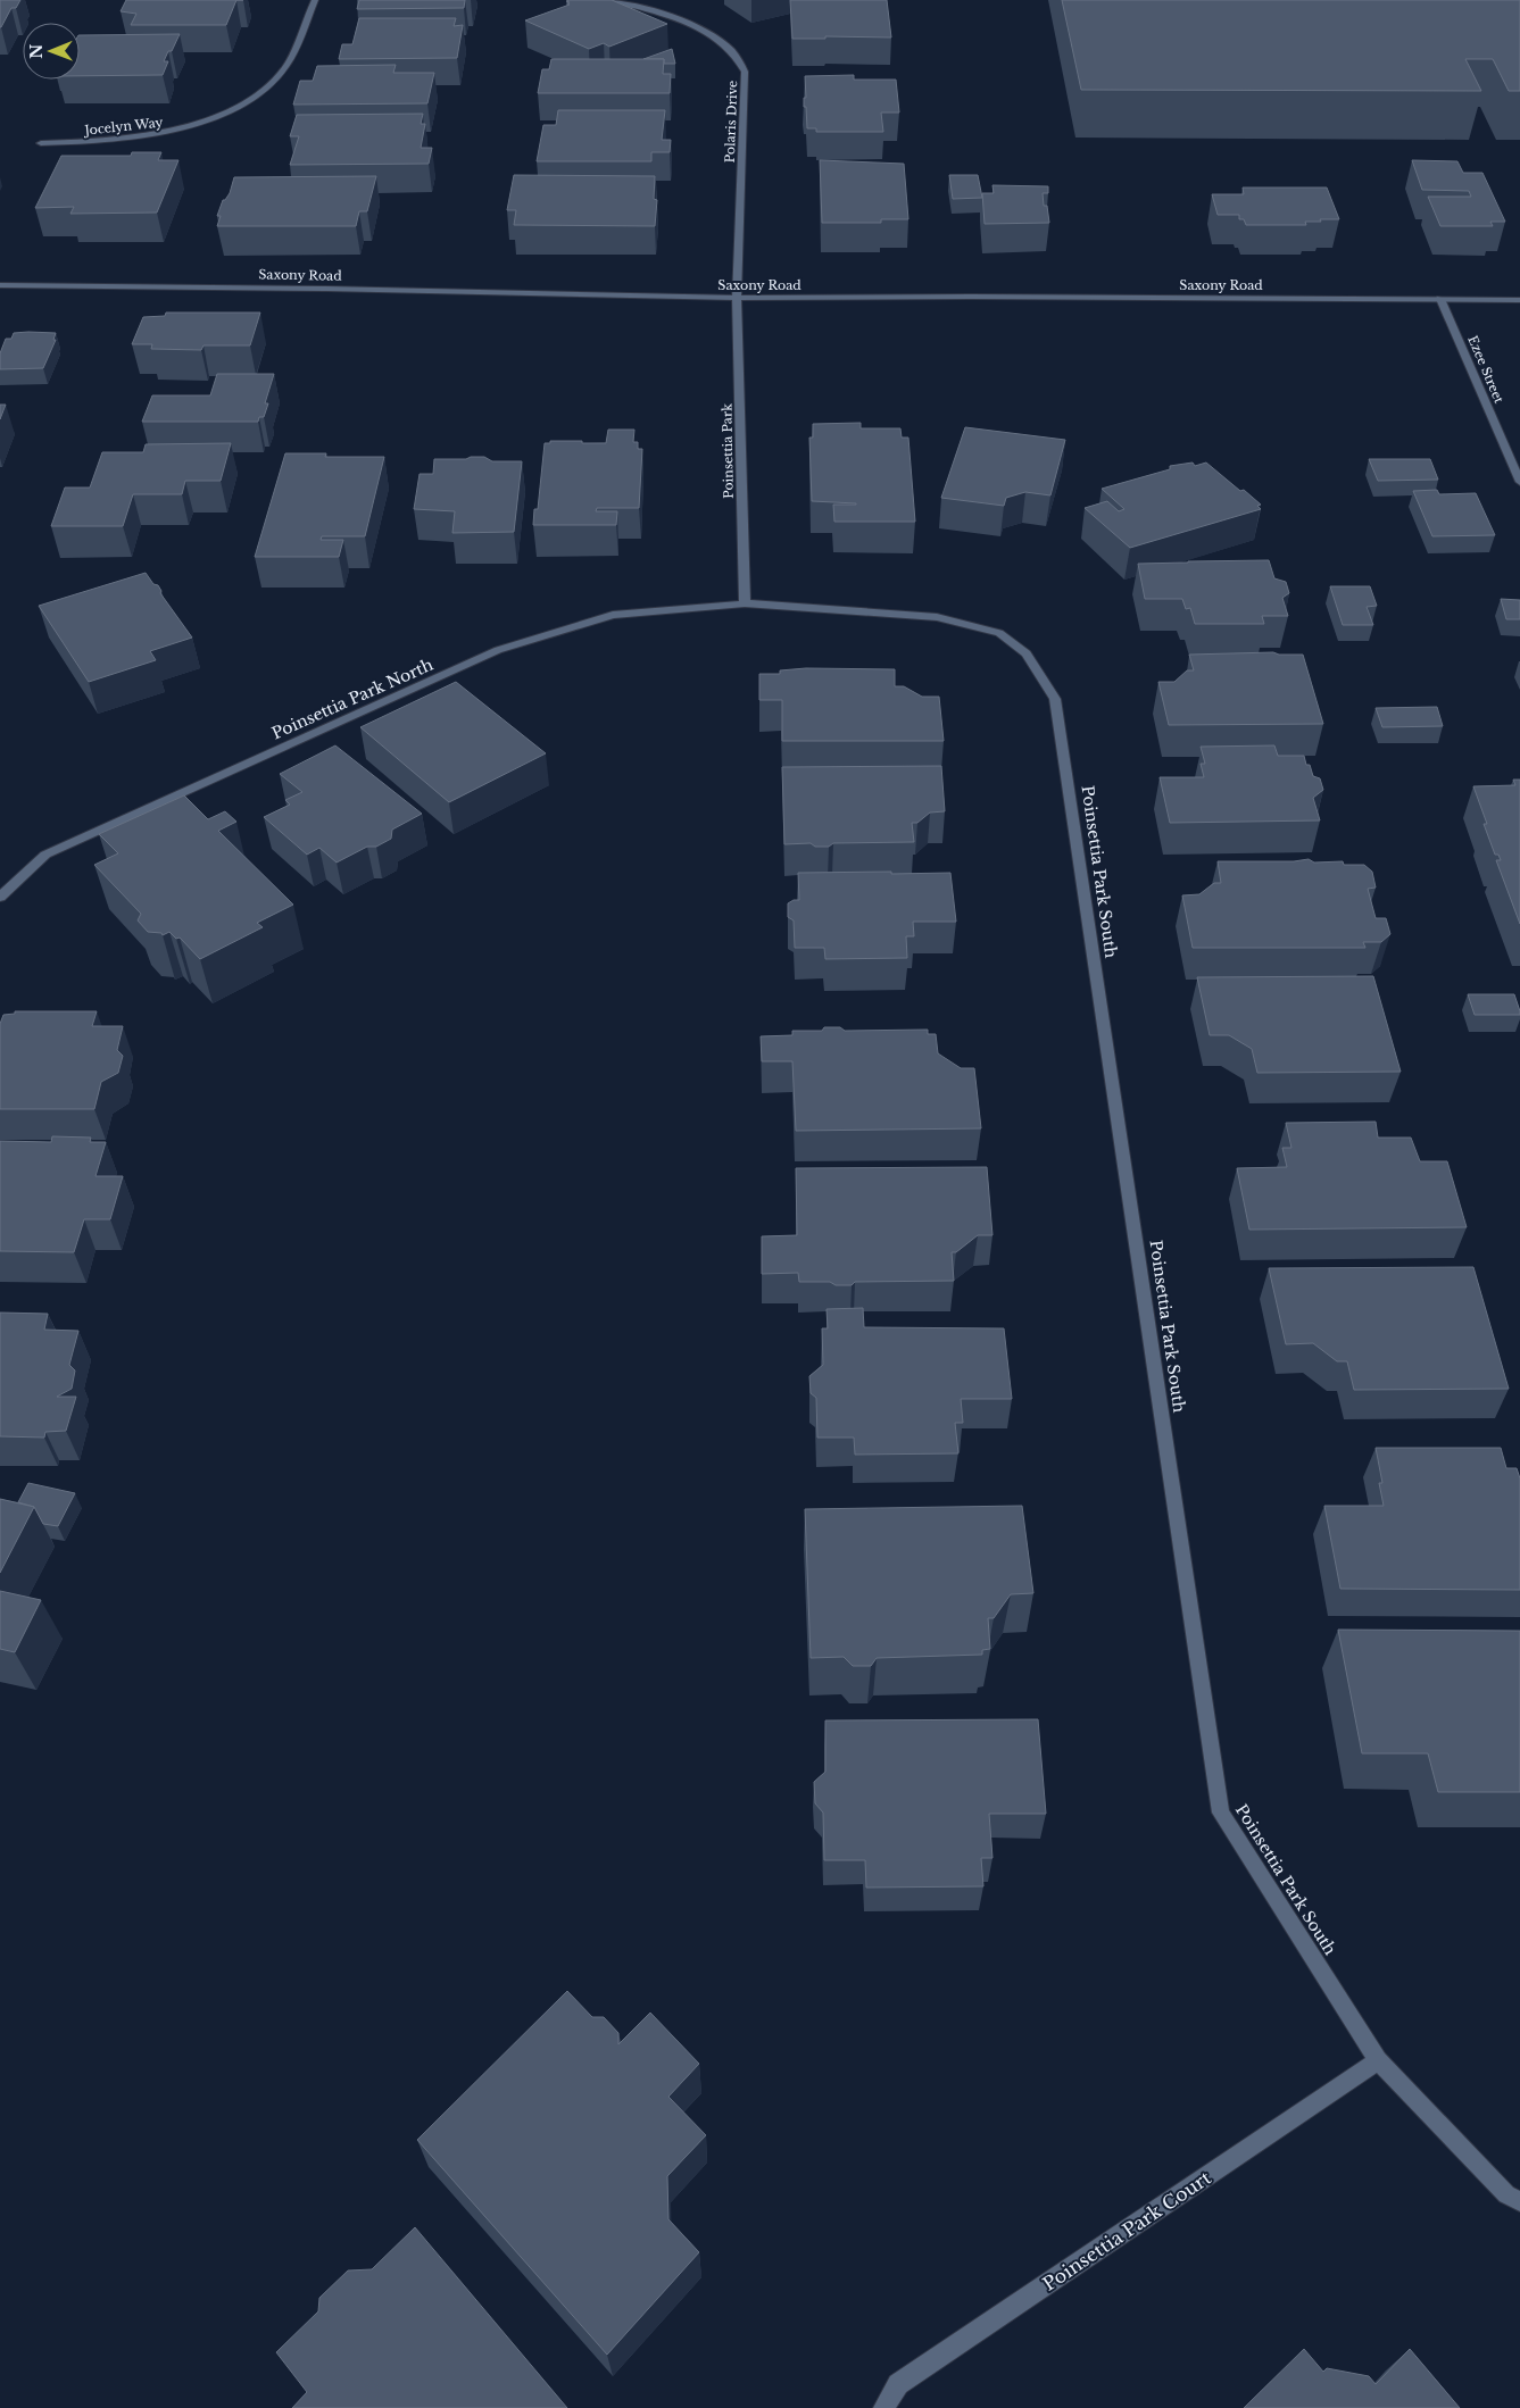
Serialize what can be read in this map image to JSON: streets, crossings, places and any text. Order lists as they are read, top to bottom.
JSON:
{
  "streets": {
    "street": [
      "Polaris Drive",
      "Jocelyn Way",
      "Saxony Road",
      "Ezee Street",
      "Poinsettia Park",
      "Poinsettia Park North",
      "Poinsettia Park South",
      "Poinsettia Park Court"
    ]
  },
  "crossings": [
    ["Polaris Drive", "Saxony Road"],
    ["Polaris Drive", "Poinsettia Park"],
    ["Saxony Road", "Ezee Street"],
    ["Saxony Road", "Poinsettia Park"],
    ["Poinsettia Park", "Poinsettia Park North"],
    ["Poinsettia Park", "Poinsettia Park South"],
    ["Poinsettia Park North", "Poinsettia Park South"],
    ["Poinsettia Park South", "Poinsettia Park Court"]
  ],
  "north": "left"
}
